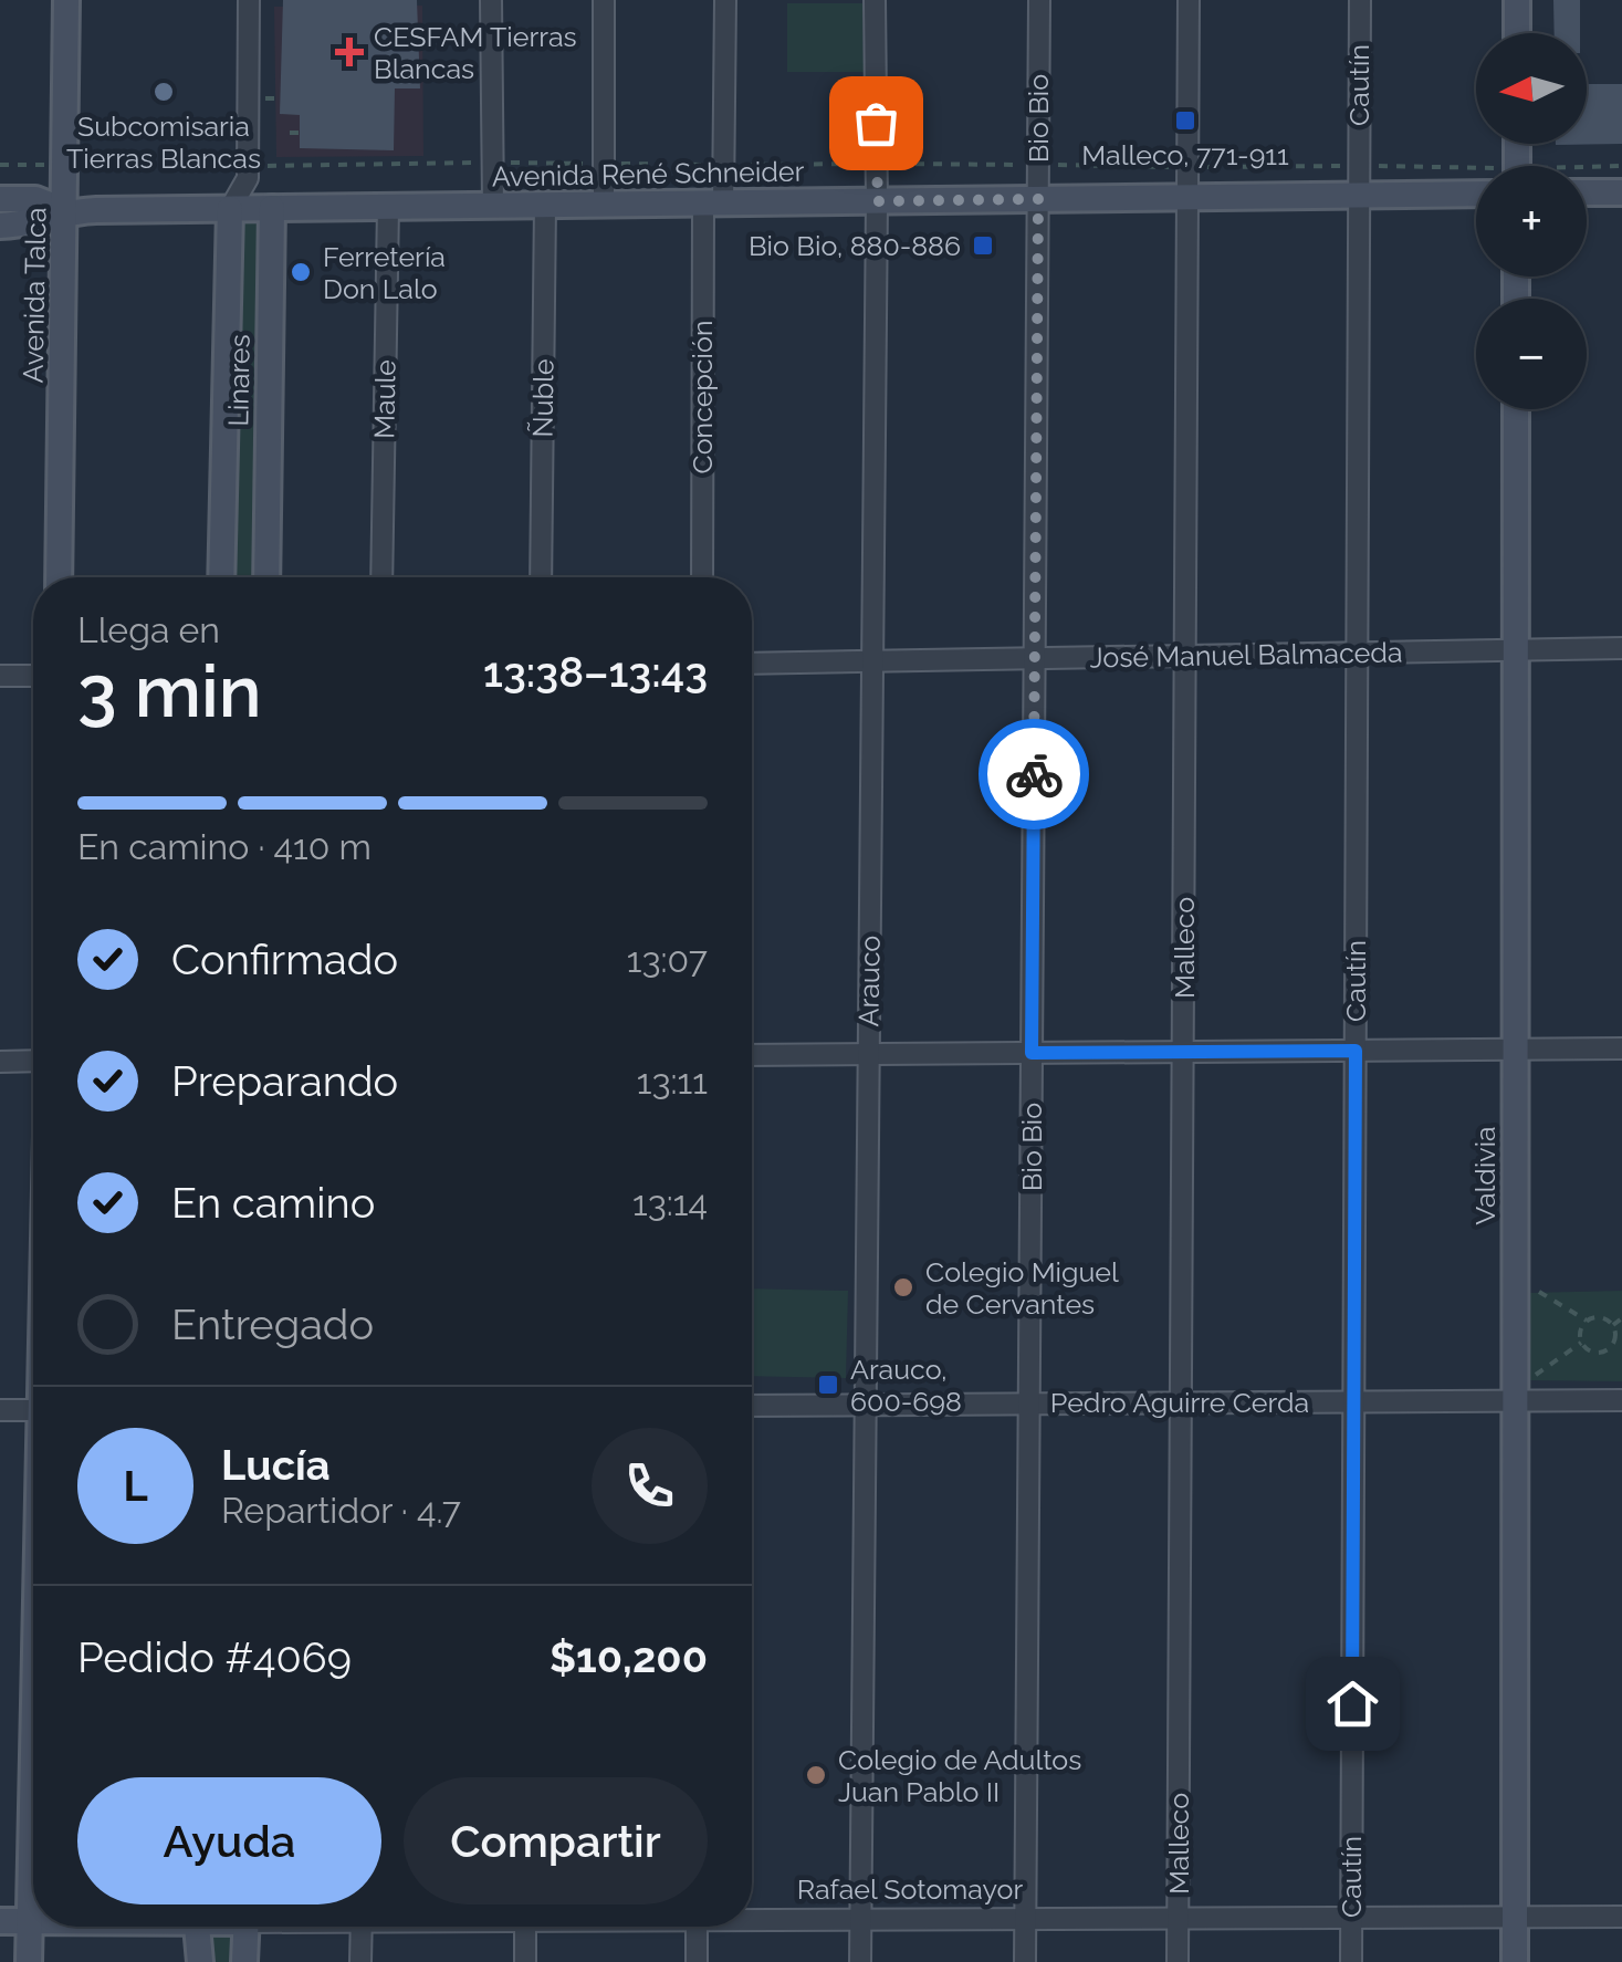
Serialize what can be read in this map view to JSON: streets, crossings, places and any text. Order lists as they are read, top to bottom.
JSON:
{
  "streets": {
    "street": [
      "Cautín",
      "Bio Bio",
      "Avenida René Schneider",
      "Avenida Talca",
      "Linares",
      "Concepción",
      "Ñuble",
      "Maule",
      "José Manuel Balmaceda",
      "Malleco",
      "Arauco",
      "Valdivia",
      "Pedro Aguirre Cerda",
      "Rafael Sotomayor"
    ]
  },
  "crossings": [
    ["Cautín", "Avenida René Schneider"],
    ["Cautín", "José Manuel Balmaceda"],
    ["Cautín", "Pedro Aguirre Cerda"],
    ["Cautín", "Rafael Sotomayor"],
    ["Bio Bio", "Avenida René Schneider"],
    ["Bio Bio", "José Manuel Balmaceda"],
    ["Bio Bio", "Pedro Aguirre Cerda"],
    ["Bio Bio", "Rafael Sotomayor"],
    ["Avenida René Schneider", "Avenida Talca"],
    ["Avenida René Schneider", "Linares"],
    ["Avenida René Schneider", "Concepción"],
    ["Avenida René Schneider", "Ñuble"],
    ["Avenida René Schneider", "Maule"],
    ["Avenida René Schneider", "Malleco"],
    ["Avenida René Schneider", "Arauco"],
    ["José Manuel Balmaceda", "Malleco"],
    ["José Manuel Balmaceda", "Arauco"],
    ["José Manuel Balmaceda", "Valdivia"],
    ["Malleco", "Pedro Aguirre Cerda"],
    ["Malleco", "Rafael Sotomayor"],
    ["Arauco", "Pedro Aguirre Cerda"],
    ["Arauco", "Rafael Sotomayor"],
    ["Valdivia", "Pedro Aguirre Cerda"],
    ["Valdivia", "Rafael Sotomayor"]
  ],
  "places": {
    "health": ["CESFAM Tierras Blancas"],
    "other": [
      "Subcomisaria Tierras Blancas",
      "Ferretería Don Lalo",
      "Colegio Miguel de Cervantes",
      "Colegio de Adultos Juan Pablo II"
    ],
    "transit": ["Malleco, 771-911", "Bio Bio, 880-886", "Arauco, 600-698"]
  },
  "north": "left",
  "page": {
    "map_buttons": ["+", "−"],
    "heading": ["3 min", "Llega en", "13:38–13:43"],
    "panel": [
      "Lucía",
      "Repartidor · 4.7",
      "Pedido #4069",
      "$10,200"
    ],
    "bar": "En camino · 410 m",
    "list": [
      ["Confirmado", "13:07"],
      ["Preparando", "13:11"],
      ["En camino", "13:14"],
      "Entregado"
    ],
    "round": "L",
    "buttons": ["Ayuda", "Compartir"]
  }
}
